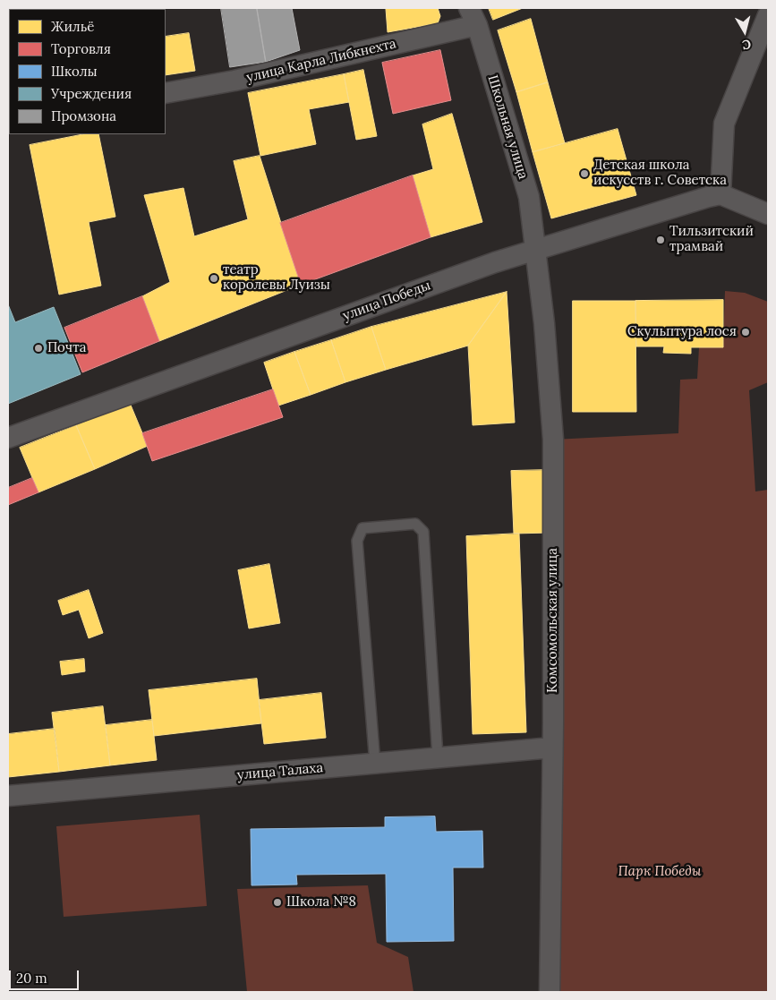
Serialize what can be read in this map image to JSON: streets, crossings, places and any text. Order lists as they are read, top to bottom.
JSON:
{
  "streets": {
    "street": [
      "улица Карла Либкнехта",
      "Школьная улица",
      "улица Победы",
      "Комсомольская улица",
      "улица Талаха"
    ]
  },
  "crossings": [
    ["улица Карла Либкнехта", "Школьная улица"],
    ["Школьная улица", "улица Победы"],
    ["Школьная улица", "Комсомольская улица"],
    ["улица Победы", "Комсомольская улица"],
    ["Комсомольская улица", "улица Талаха"]
  ],
  "parks": ["Парк Победы"],
  "places": [
    "Детская школа искусств г. Советска",
    "Тильзитский трамвай",
    "театр королевы Луизы",
    "Скульптура лося",
    "Почта",
    "Школа №8"
  ],
  "legend": [
    "Жильё",
    "Торговля",
    "Школы",
    "Учреждения",
    "Промзона"
  ],
  "scale_bar": "20 m",
  "north": "bottom"
}
